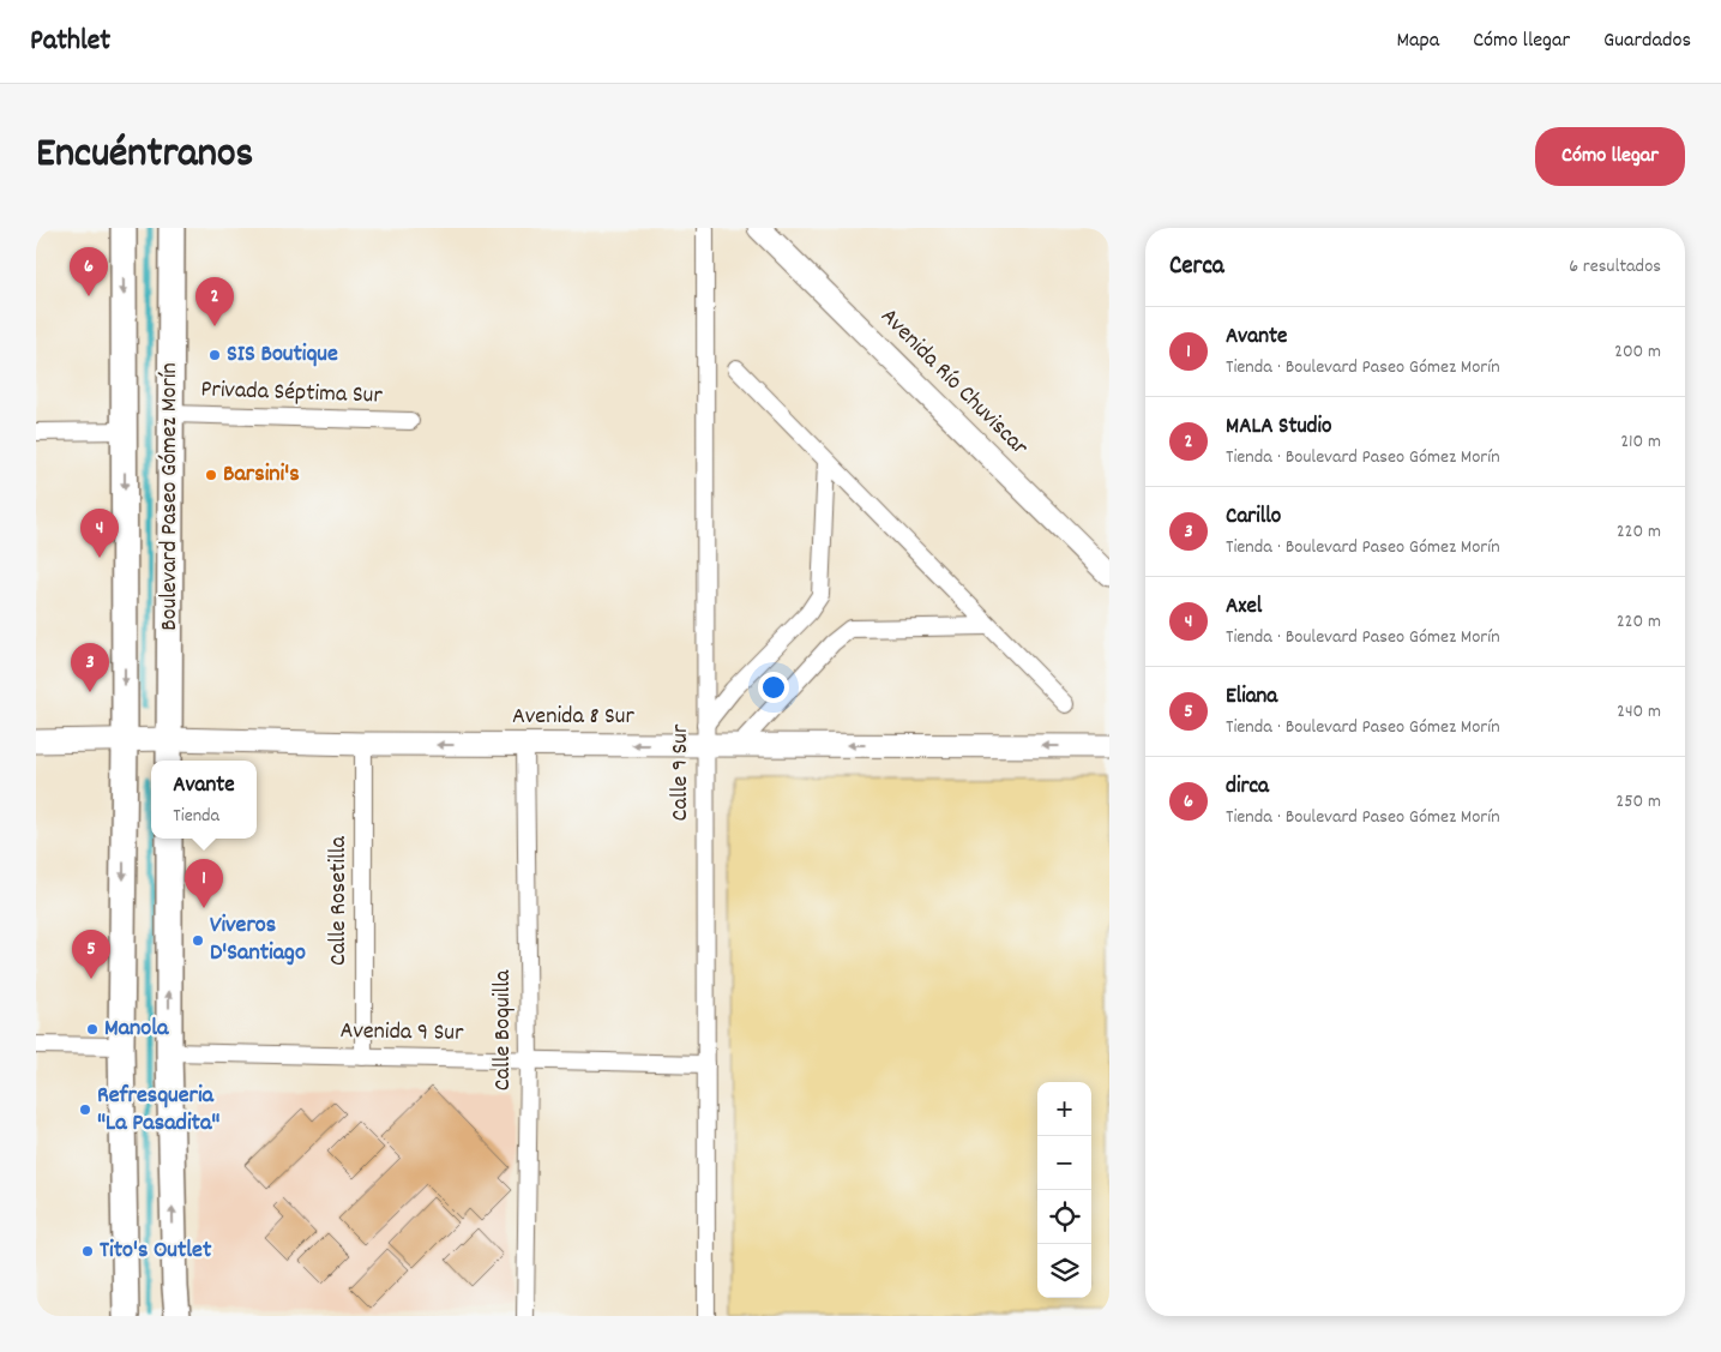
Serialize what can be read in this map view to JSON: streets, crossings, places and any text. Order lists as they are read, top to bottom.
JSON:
{
  "streets": {
    "main road": ["Avenida Río Chuviscar", "Boulevard Paseo Gómez Morín", "Avenida 8 Sur"],
    "street": [
      "Privada Séptima Sur",
      "Calle 9 Sur",
      "Calle Rosetilla",
      "Calle Boquilla",
      "Avenida 9 Sur"
    ]
  },
  "crossings": [
    ["Privada Séptima Sur", "Boulevard Paseo Gómez Morín"],
    ["Boulevard Paseo Gómez Morín", "Avenida 8 Sur"],
    ["Avenida 8 Sur", "Calle 9 Sur"],
    ["Avenida 8 Sur", "Calle Rosetilla"],
    ["Avenida 8 Sur", "Calle Boquilla"],
    ["Calle 9 Sur", "Avenida 9 Sur"],
    ["Calle Rosetilla", "Avenida 9 Sur"],
    ["Calle Boquilla", "Avenida 9 Sur"]
  ],
  "one_way": ["Avenida 8 Sur"],
  "places": [
    "SIS Boutique",
    "Barsini's",
    "Viveros D'Santiago",
    "Manola",
    "Refresqueria \"La Pasadita\"",
    "Tito's Outlet"
  ],
  "page": {
    "header": "Pathlet",
    "nav": ["Mapa", "Cómo llegar", "Guardados"],
    "title": "Encuéntranos",
    "buttons": "Cómo llegar",
    "heading": ["Cerca", "6 resultados"],
    "pins": [
      "6",
      "2",
      "4",
      "3",
      "1",
      "5"
    ],
    "list": [
      {
        "mark": "1",
        "name": "Avante",
        "note": "Tienda · Boulevard Paseo Gómez Morín",
        "value": "200 m"
      },
      {
        "mark": "2",
        "name": "MALA Studio",
        "note": "Tienda · Boulevard Paseo Gómez Morín",
        "value": "210 m"
      },
      {
        "mark": "3",
        "name": "Carillo",
        "note": "Tienda · Boulevard Paseo Gómez Morín",
        "value": "220 m"
      },
      {
        "mark": "4",
        "name": "Axel",
        "note": "Tienda · Boulevard Paseo Gómez Morín",
        "value": "220 m"
      },
      {
        "mark": "5",
        "name": "Eliana",
        "note": "Tienda · Boulevard Paseo Gómez Morín",
        "value": "240 m"
      },
      {
        "mark": "6",
        "name": "dirca",
        "note": "Tienda · Boulevard Paseo Gómez Morín",
        "value": "250 m"
      }
    ],
    "popup": ["Avante", "Tienda"],
    "map_buttons": ["+", "−"]
  }
}
